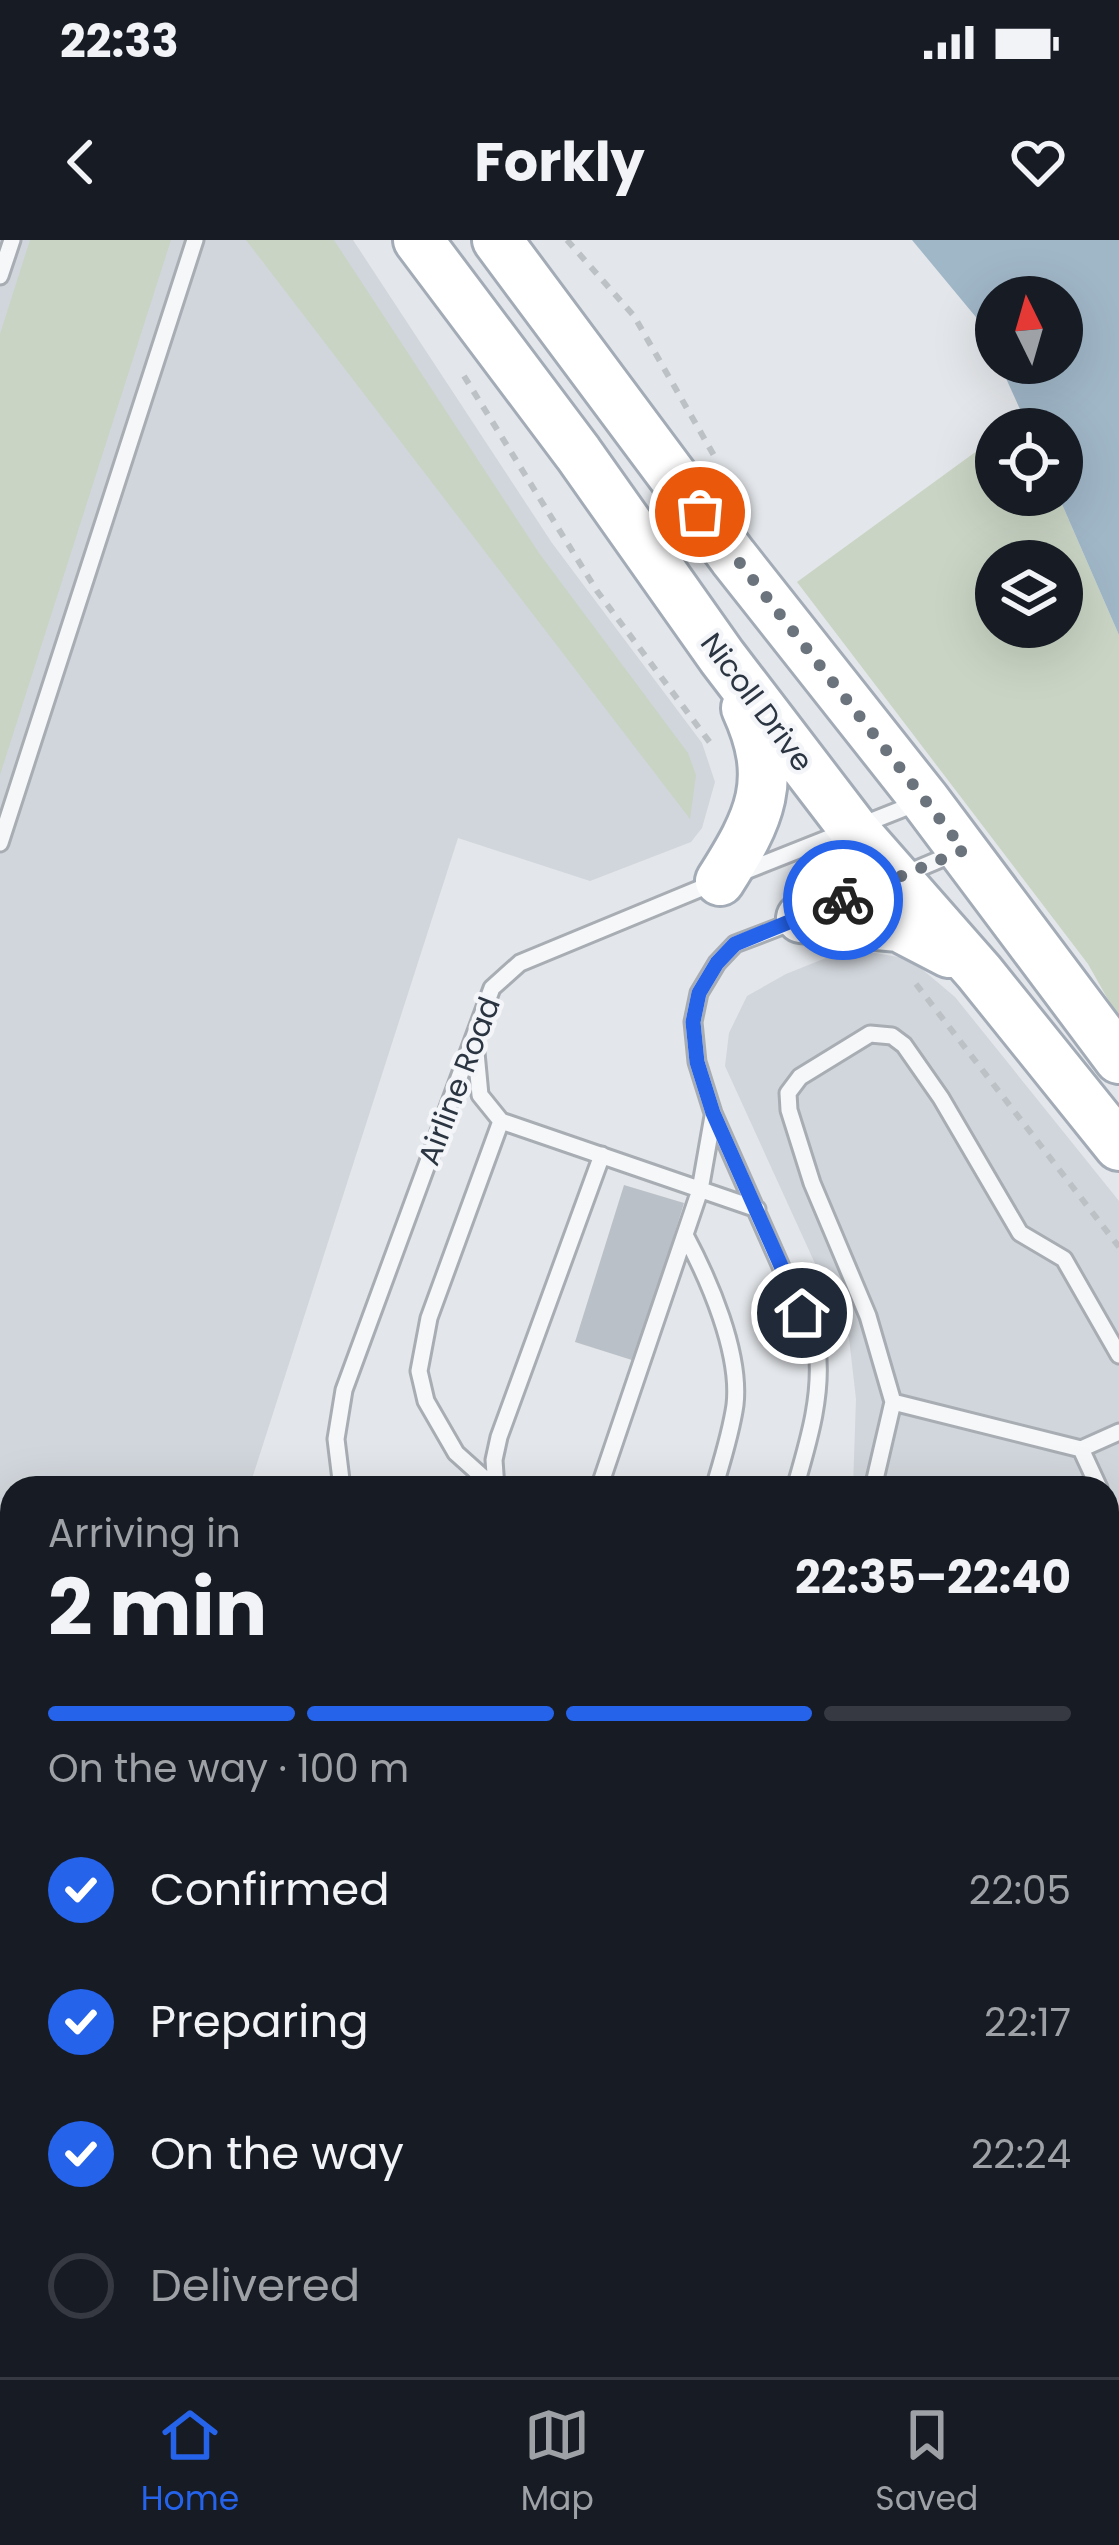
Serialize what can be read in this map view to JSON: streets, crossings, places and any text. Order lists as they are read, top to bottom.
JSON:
{
  "streets": {
    "main road": ["Nicoll Drive"],
    "lane": ["Airline Road"]
  },
  "crossings": [
    ["Nicoll Drive", "Airline Road"]
  ],
  "north": "top",
  "page": {
    "status": "22:33",
    "header": "Forkly",
    "heading": ["2 min", "Arriving in", "22:35–22:40"],
    "bar": "On the way · 100 m",
    "list": [
      ["Confirmed", "22:05"],
      ["Preparing", "22:17"],
      ["On the way", "22:24"],
      "Delivered"
    ],
    "tabs": ["Home", "Map", "Saved"]
  }
}
